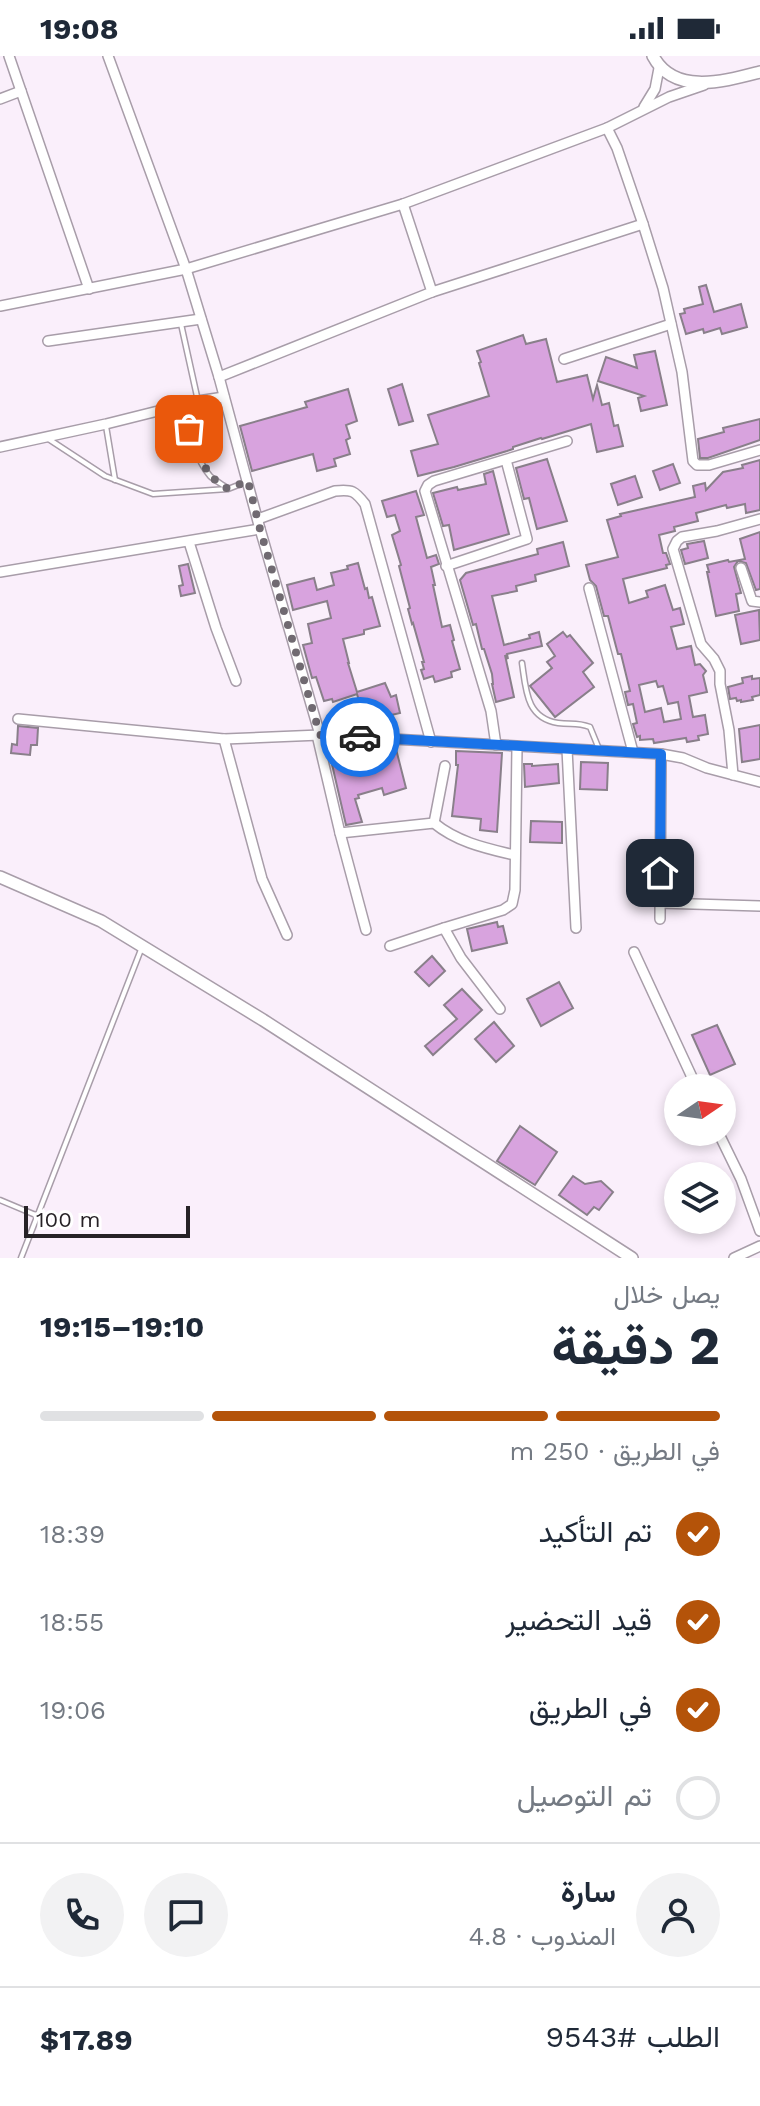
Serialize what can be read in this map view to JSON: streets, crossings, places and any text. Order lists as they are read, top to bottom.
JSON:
{
  "scale_bar": "100 m",
  "north": "right",
  "page": {
    "status": "19:08",
    "scale": "100 m",
    "heading": ["2 دقيقة", "يصل خلال", "19:10–19:15"],
    "panel": [
      "سارة",
      "المندوب · 4.8",
      "الطلب #9543",
      "$17.89"
    ],
    "bar": "في الطريق · 250 m",
    "list": [
      ["تم التأكيد", "18:39"],
      ["قيد التحضير", "18:55"],
      ["في الطريق", "19:06"],
      "تم التوصيل"
    ]
  }
}
